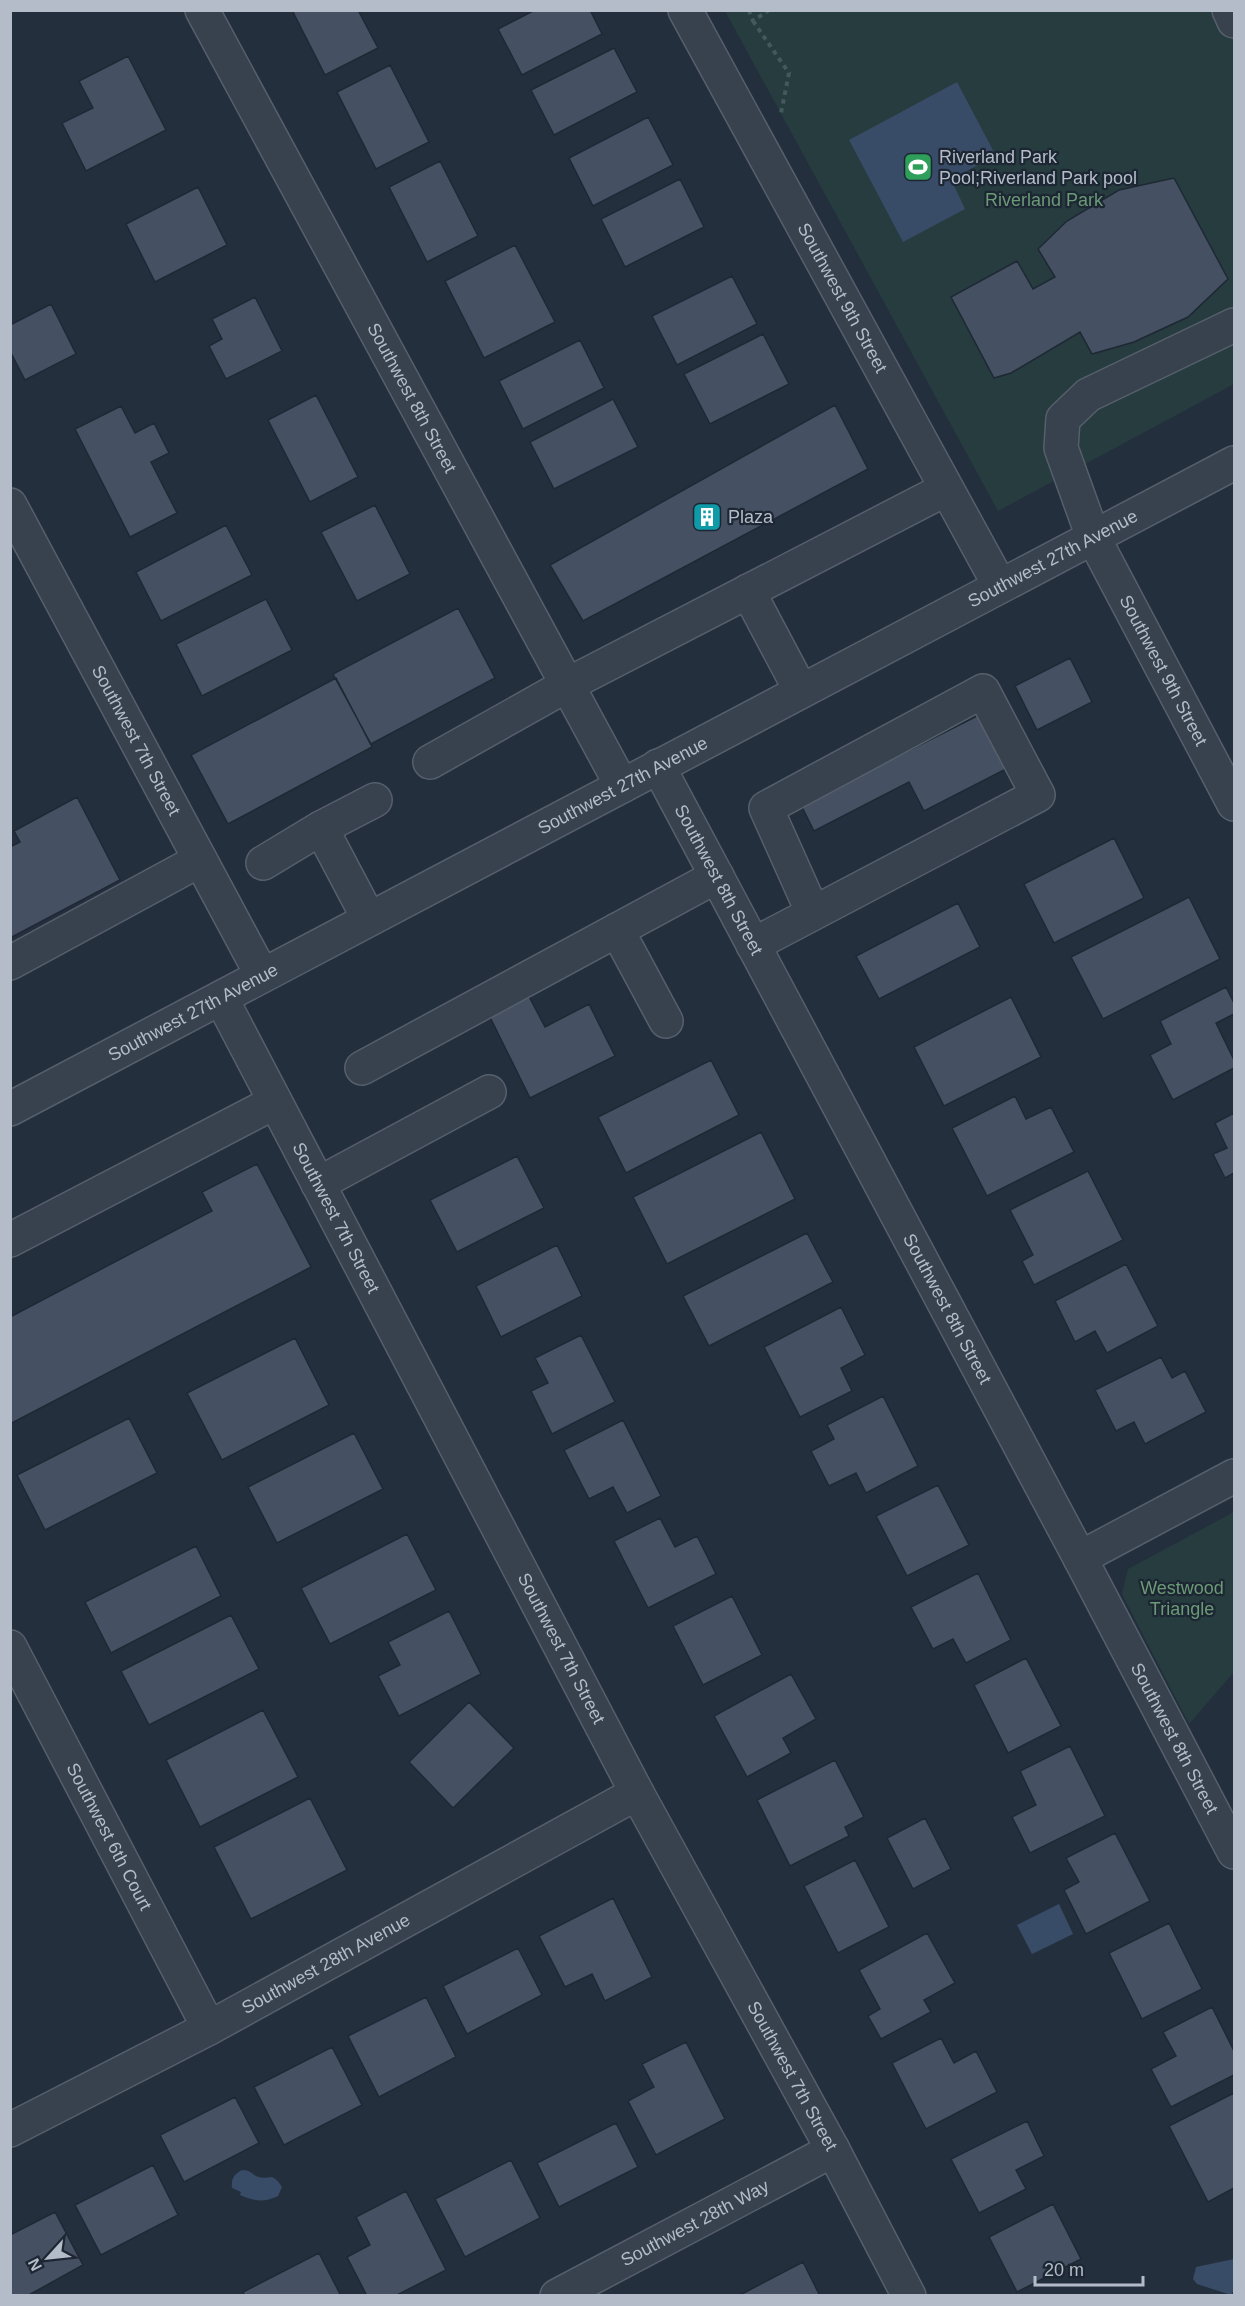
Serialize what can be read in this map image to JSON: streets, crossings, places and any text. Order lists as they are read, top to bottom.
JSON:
{
  "streets": {
    "street": [
      "Southwest 9th Street",
      "Southwest 8th Street",
      "Southwest 27th Avenue",
      "Southwest 7th Street",
      "Southwest 6th Court",
      "Southwest 28th Avenue",
      "Southwest 28th Way"
    ]
  },
  "crossings": [
    ["Southwest 9th Street", "Southwest 27th Avenue"],
    ["Southwest 8th Street", "Southwest 27th Avenue"],
    ["Southwest 27th Avenue", "Southwest 7th Street"],
    ["Southwest 7th Street", "Southwest 28th Avenue"],
    ["Southwest 7th Street", "Southwest 28th Way"],
    ["Southwest 6th Court", "Southwest 28th Avenue"]
  ],
  "parks": ["Riverland Park", "Westwood Triangle"],
  "places": {
    "sports": ["Riverland Park Pool;Riverland Park pool"],
    "building": ["Plaza"]
  },
  "scale_bar": "20 m",
  "north": "bottom left"
}
